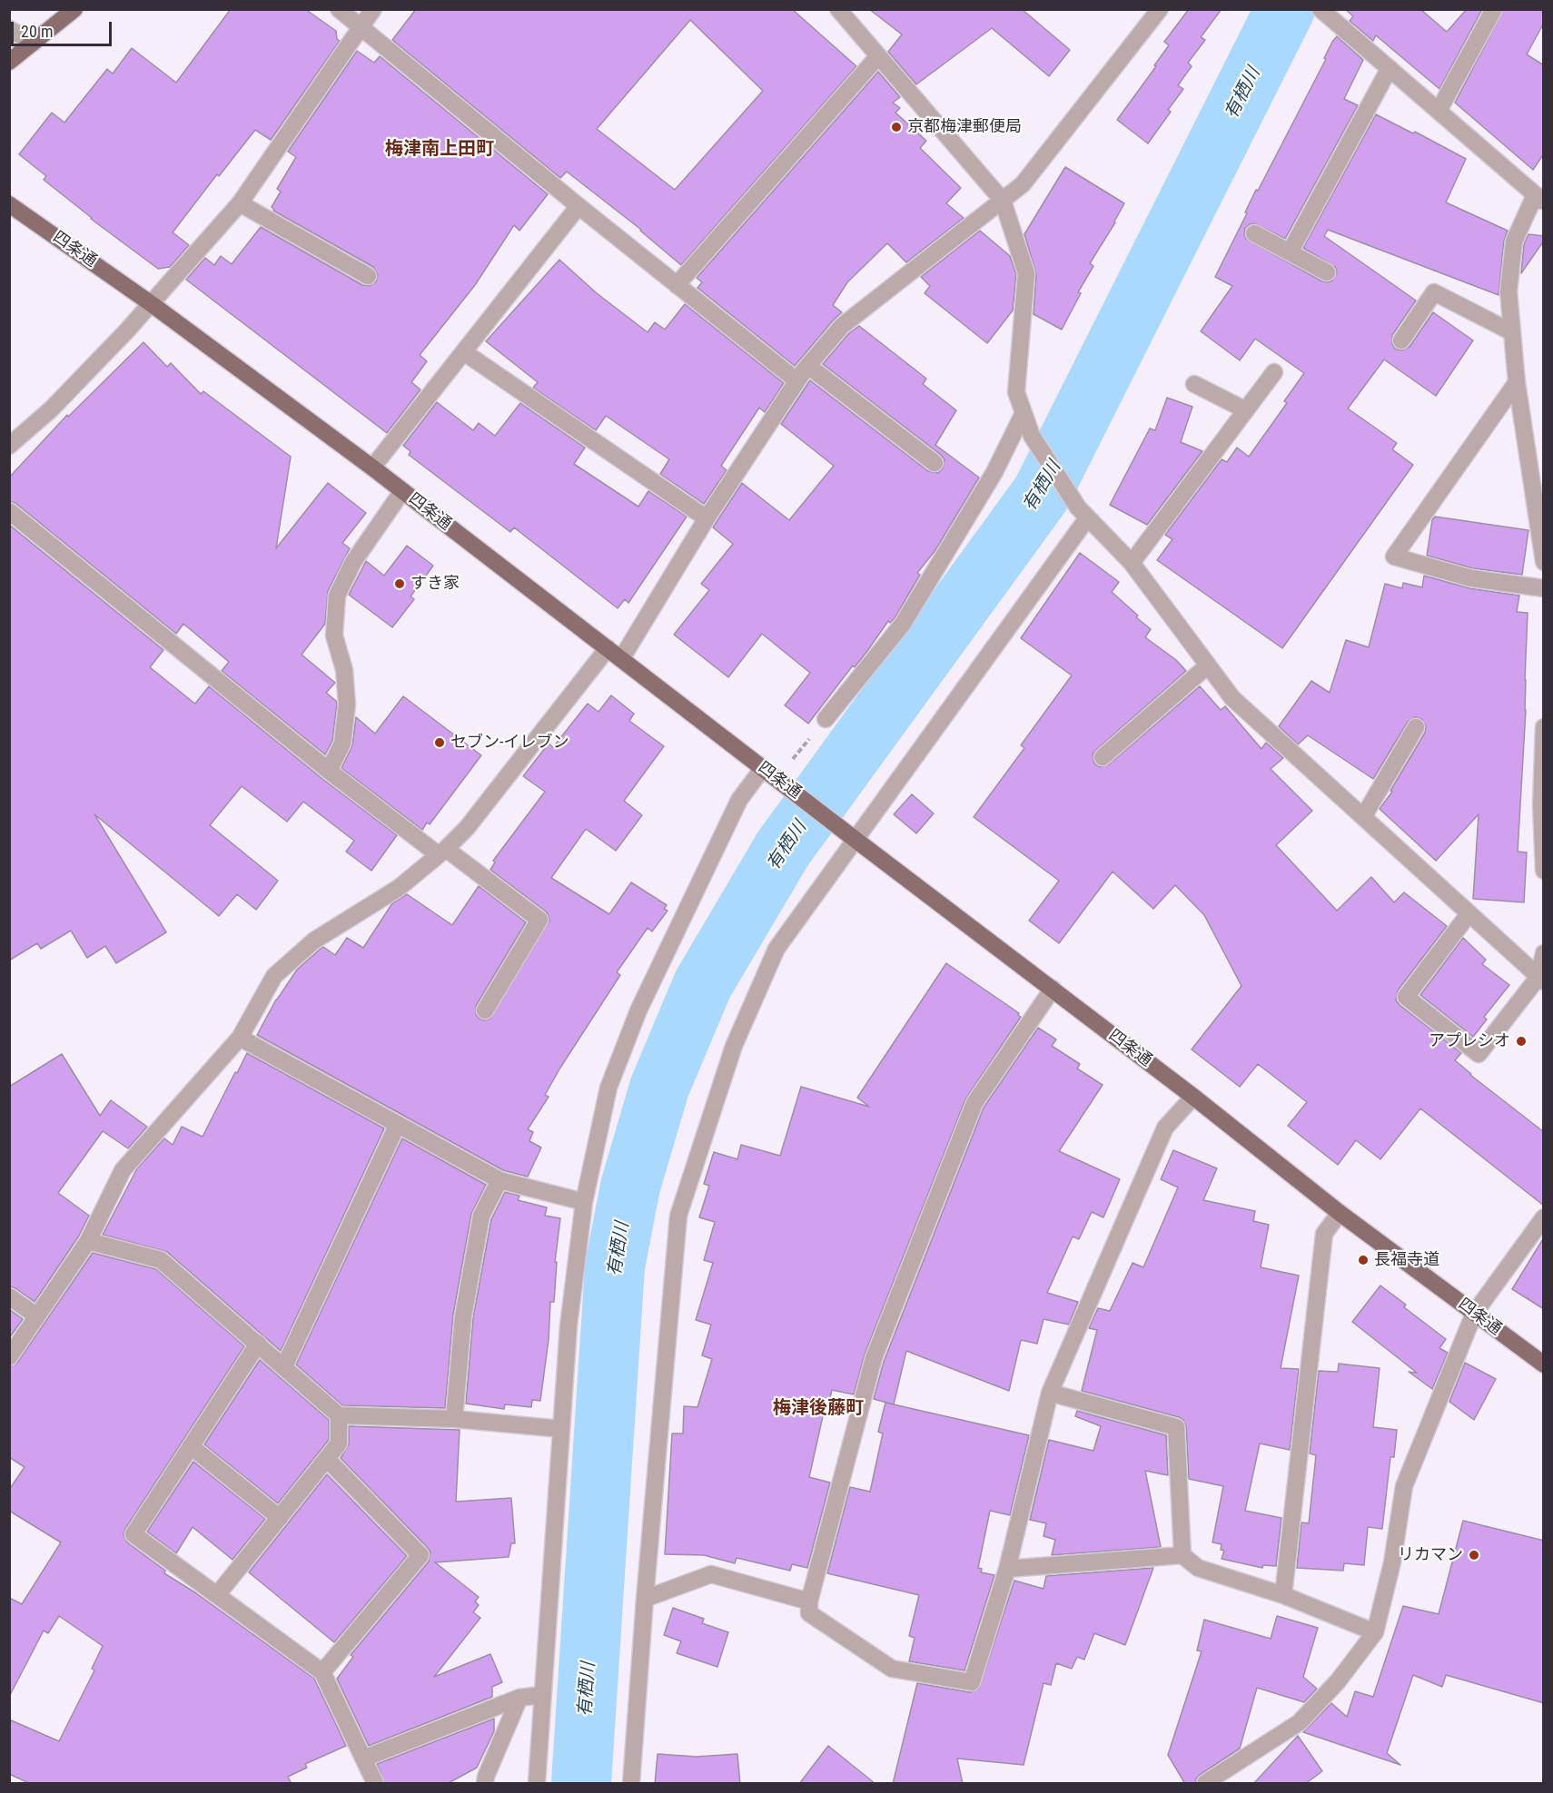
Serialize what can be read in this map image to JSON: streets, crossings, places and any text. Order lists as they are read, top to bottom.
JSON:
{
  "streets": {
    "main road": ["四条通"]
  },
  "districts": ["梅津南上田町", "梅津後藤町"],
  "water": ["有栖川"],
  "places": [
    "京都梅津郵便局",
    "すき家",
    "セブン-イレブン",
    "アプレシオ",
    "長福寺道",
    "リカマン"
  ],
  "scale_bar": "20 m"
}
